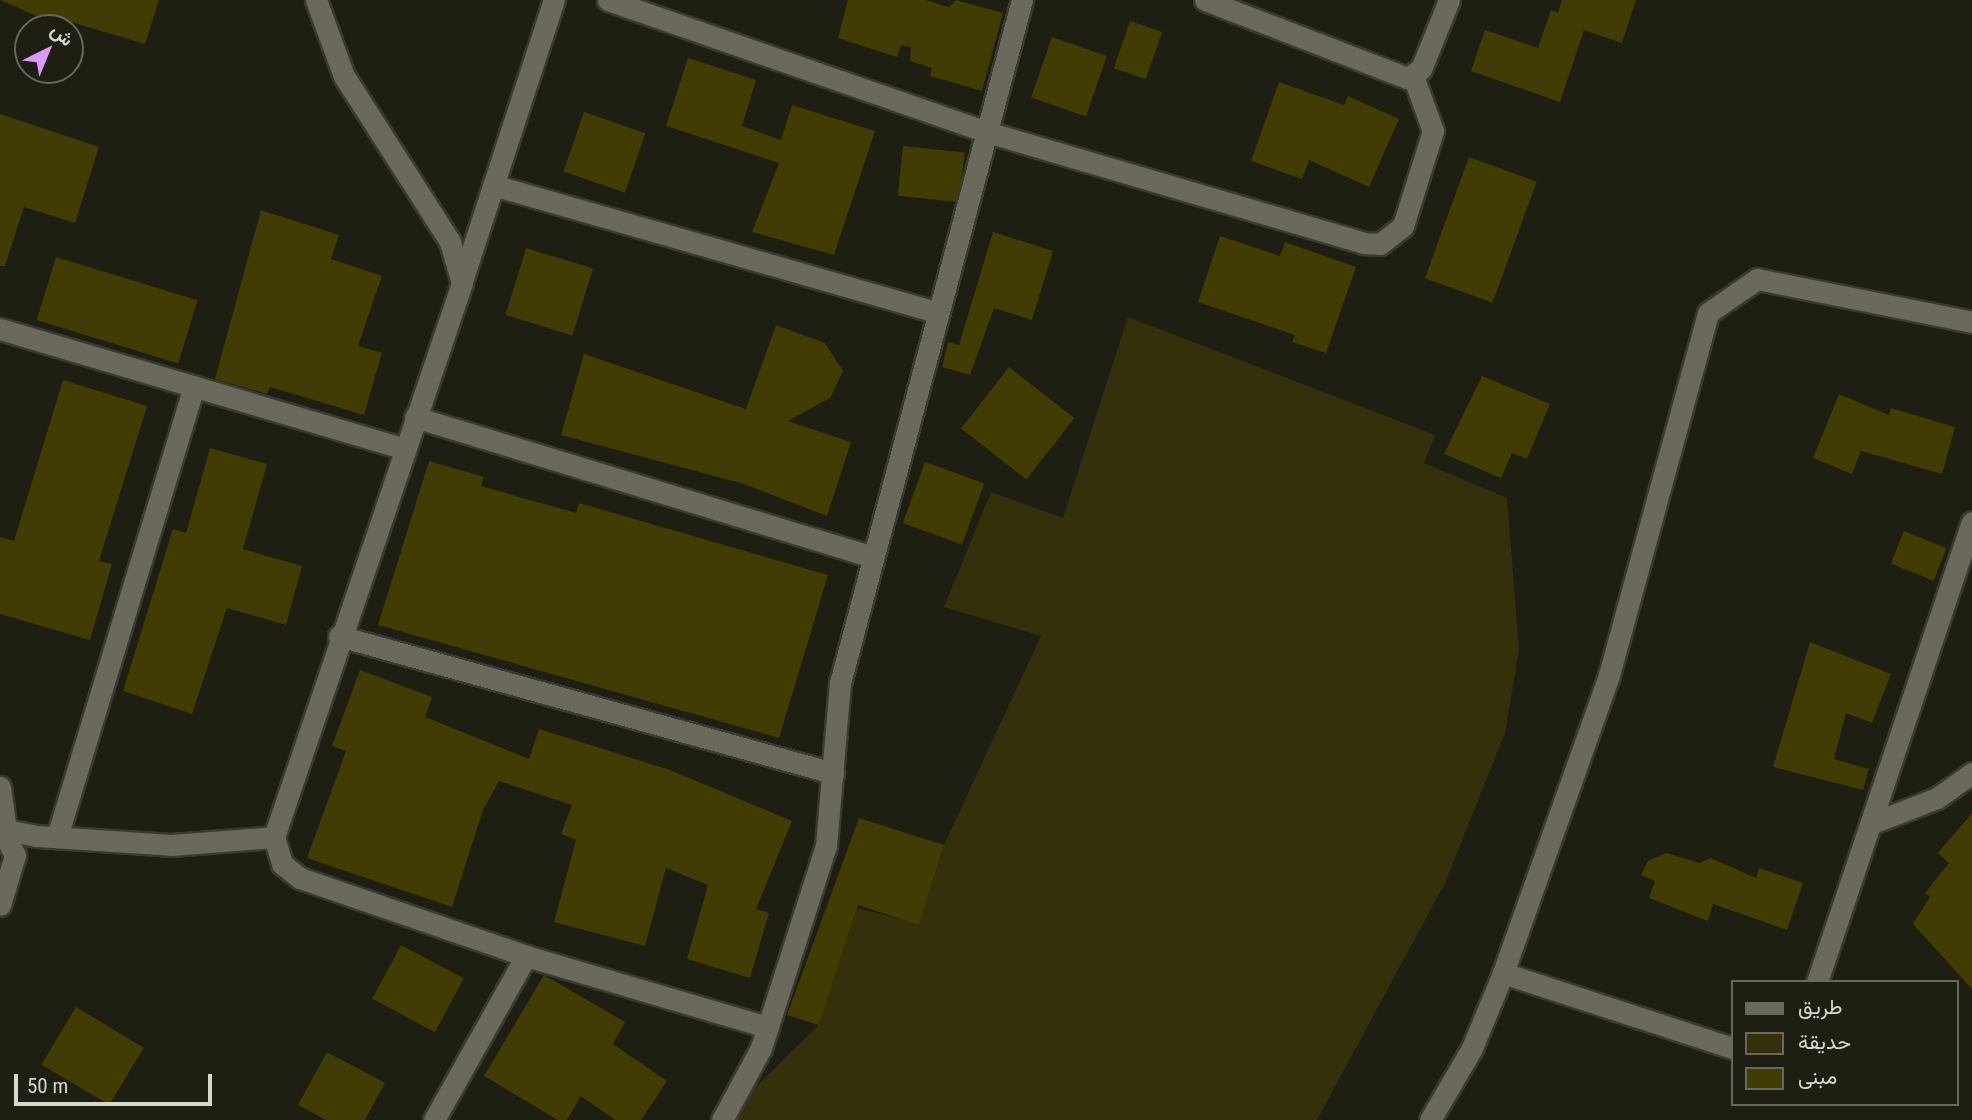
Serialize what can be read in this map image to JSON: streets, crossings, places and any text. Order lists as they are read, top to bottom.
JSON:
{
  "legend": ["طريق", "حديقة", "مبنى"],
  "scale_bar": "50 m",
  "north": "top right"
}
